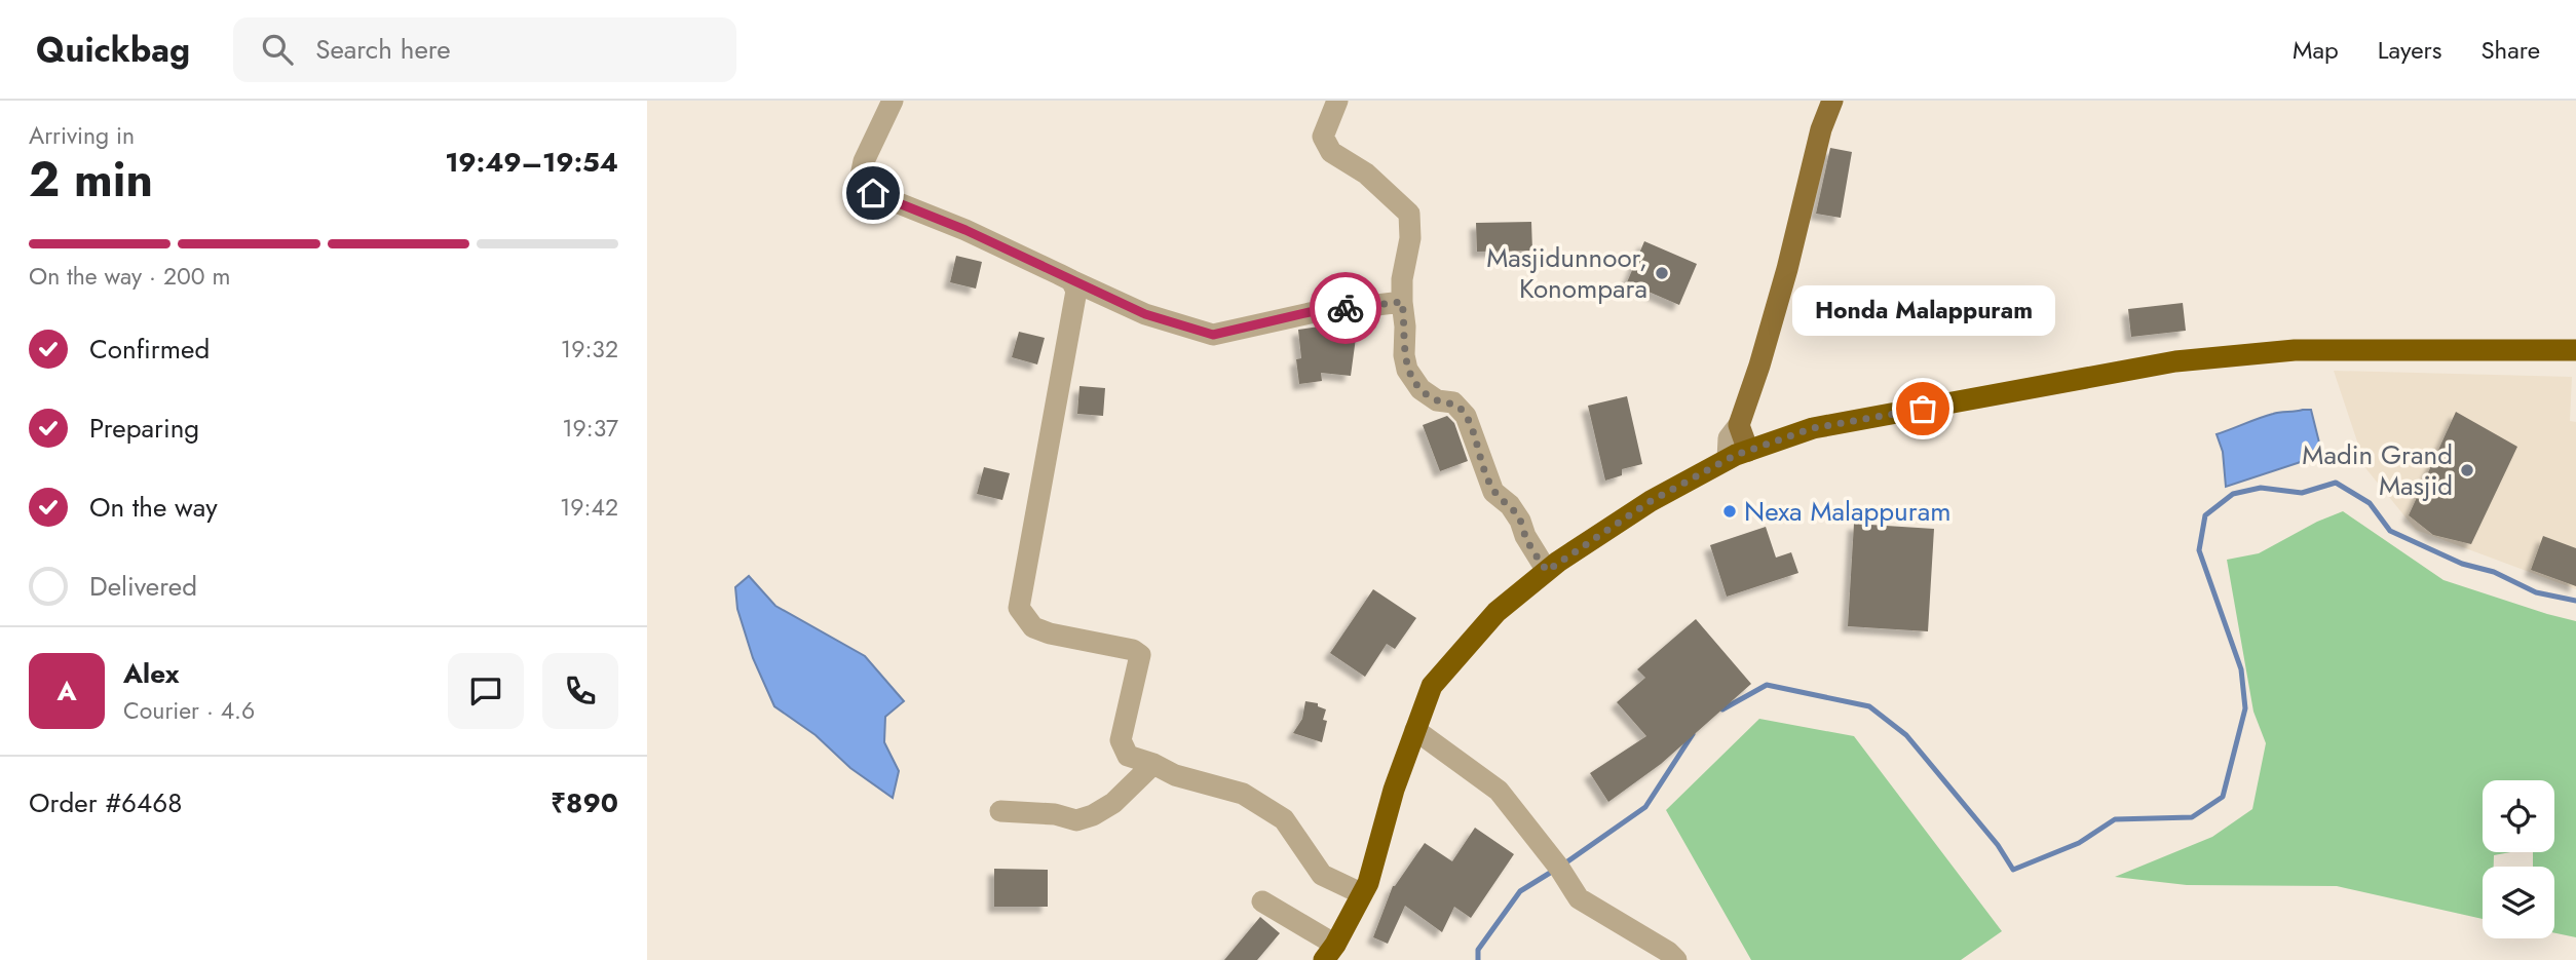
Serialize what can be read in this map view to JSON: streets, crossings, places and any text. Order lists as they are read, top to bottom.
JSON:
{
  "places": [
    "Masjidunnoor, Konompara",
    "Honda Malappuram",
    "Madin Grand Masjid",
    "Nexa Malappuram"
  ],
  "page": {
    "header": "Quickbag",
    "search": "Search here",
    "nav": ["Map", "Layers", "Share"],
    "heading": ["2 min", "Arriving in", "19:49–19:54"],
    "panel": [
      "Alex",
      "Courier · 4.6",
      "Order #6468",
      "₹890"
    ],
    "bar": "On the way · 200 m",
    "bubble": "Honda Malappuram",
    "list": [
      ["Confirmed", "19:32"],
      ["Preparing", "19:37"],
      ["On the way", "19:42"],
      "Delivered"
    ],
    "round": "A"
  }
}
